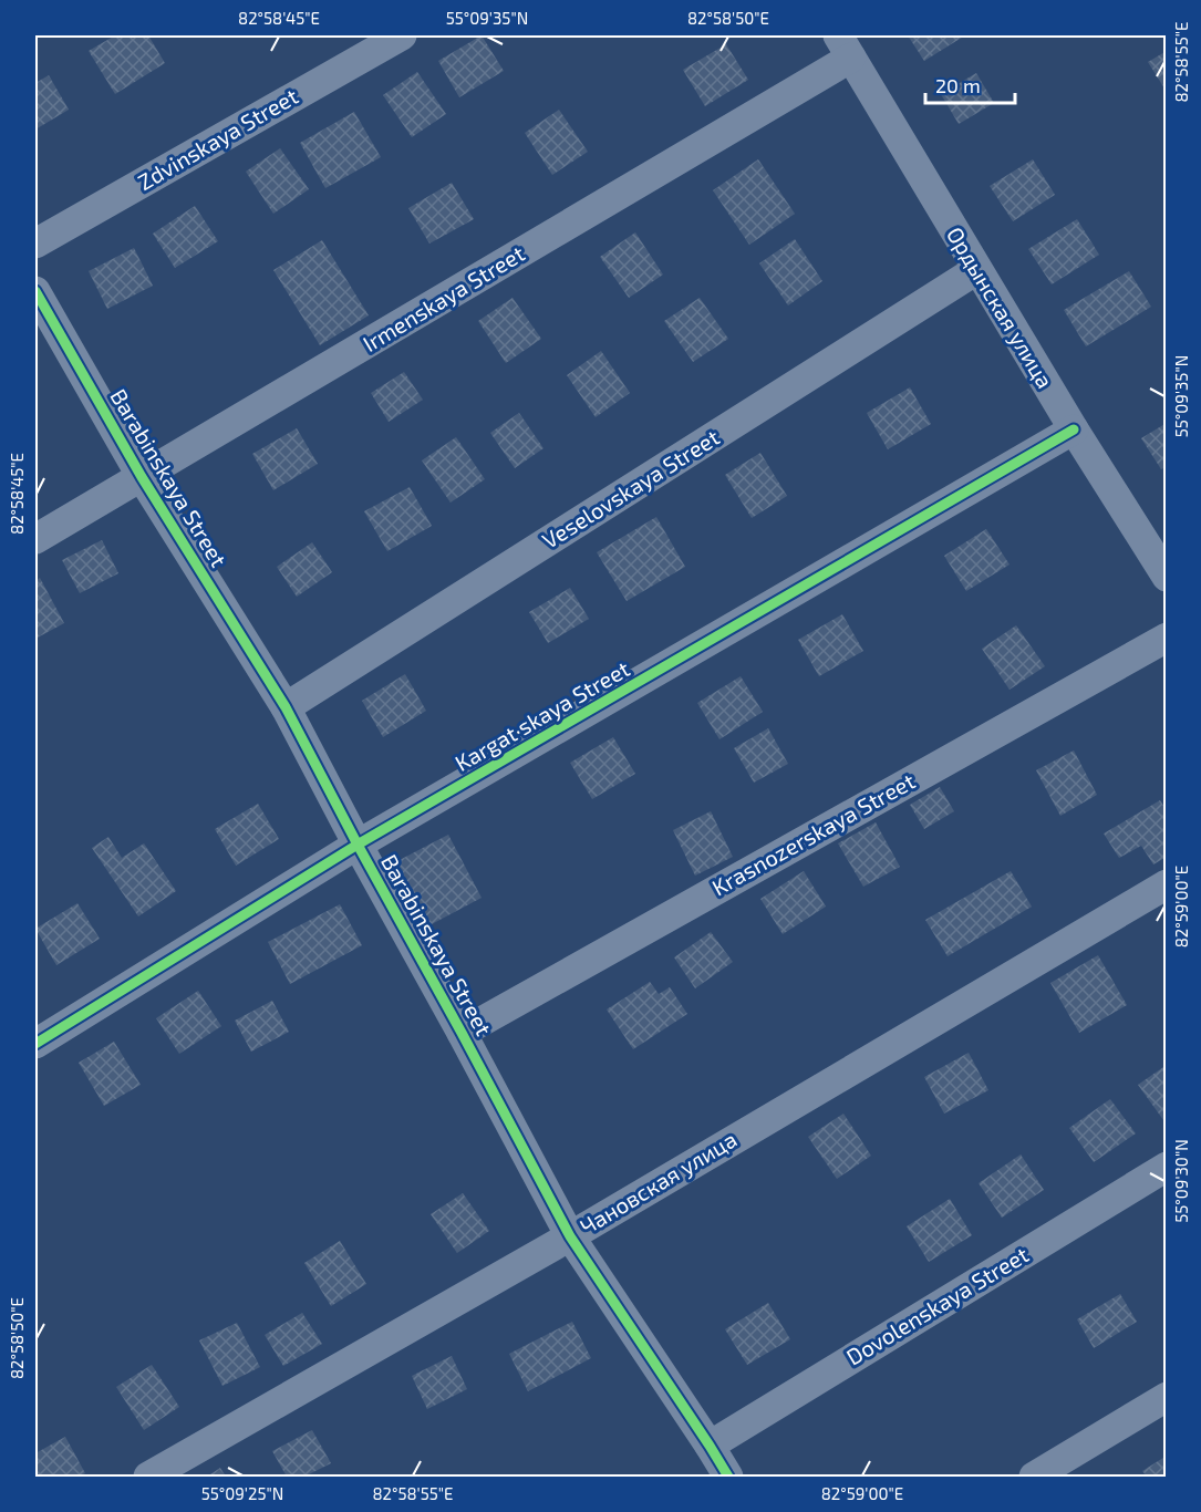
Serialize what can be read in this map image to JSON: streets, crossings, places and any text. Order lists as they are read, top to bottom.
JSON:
{
  "streets": {
    "street": [
      "Zdvinskaya Street",
      "Irmenskaya Street",
      "Ордынская улица",
      "Barabinskaya Street",
      "Veselovskaya Street",
      "Kargat·skaya Street",
      "Krasnozerskaya Street",
      "Чановская улица",
      "Dovolenskaya Street"
    ]
  },
  "crossings": [
    ["Irmenskaya Street", "Ордынская улица"],
    ["Irmenskaya Street", "Barabinskaya Street"],
    ["Ордынская улица", "Veselovskaya Street"],
    ["Ордынская улица", "Kargat·skaya Street"],
    ["Barabinskaya Street", "Veselovskaya Street"],
    ["Barabinskaya Street", "Kargat·skaya Street"],
    ["Barabinskaya Street", "Krasnozerskaya Street"],
    ["Barabinskaya Street", "Чановская улица"],
    ["Barabinskaya Street", "Dovolenskaya Street"]
  ],
  "scale_bar": "20 m",
  "coordinates": [
    "82°58'45\"E",
    "55°09'35\"N",
    "82°58'50\"E",
    "82°58'55\"E",
    "82°59'00\"E",
    "55°09'30\"N",
    "55°09'25\"N"
  ]
}
